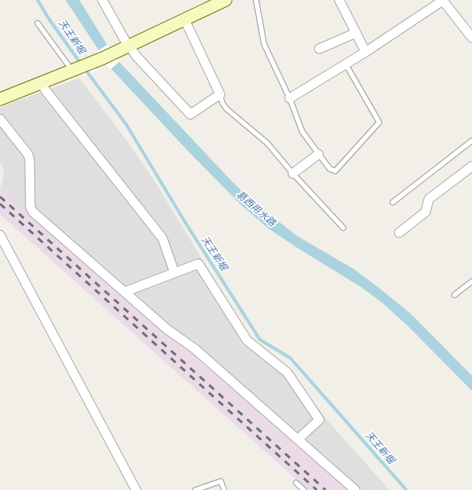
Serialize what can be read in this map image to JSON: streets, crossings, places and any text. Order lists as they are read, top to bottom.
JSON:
{
  "water": ["天王新堀", "葛西用水路"]
}
